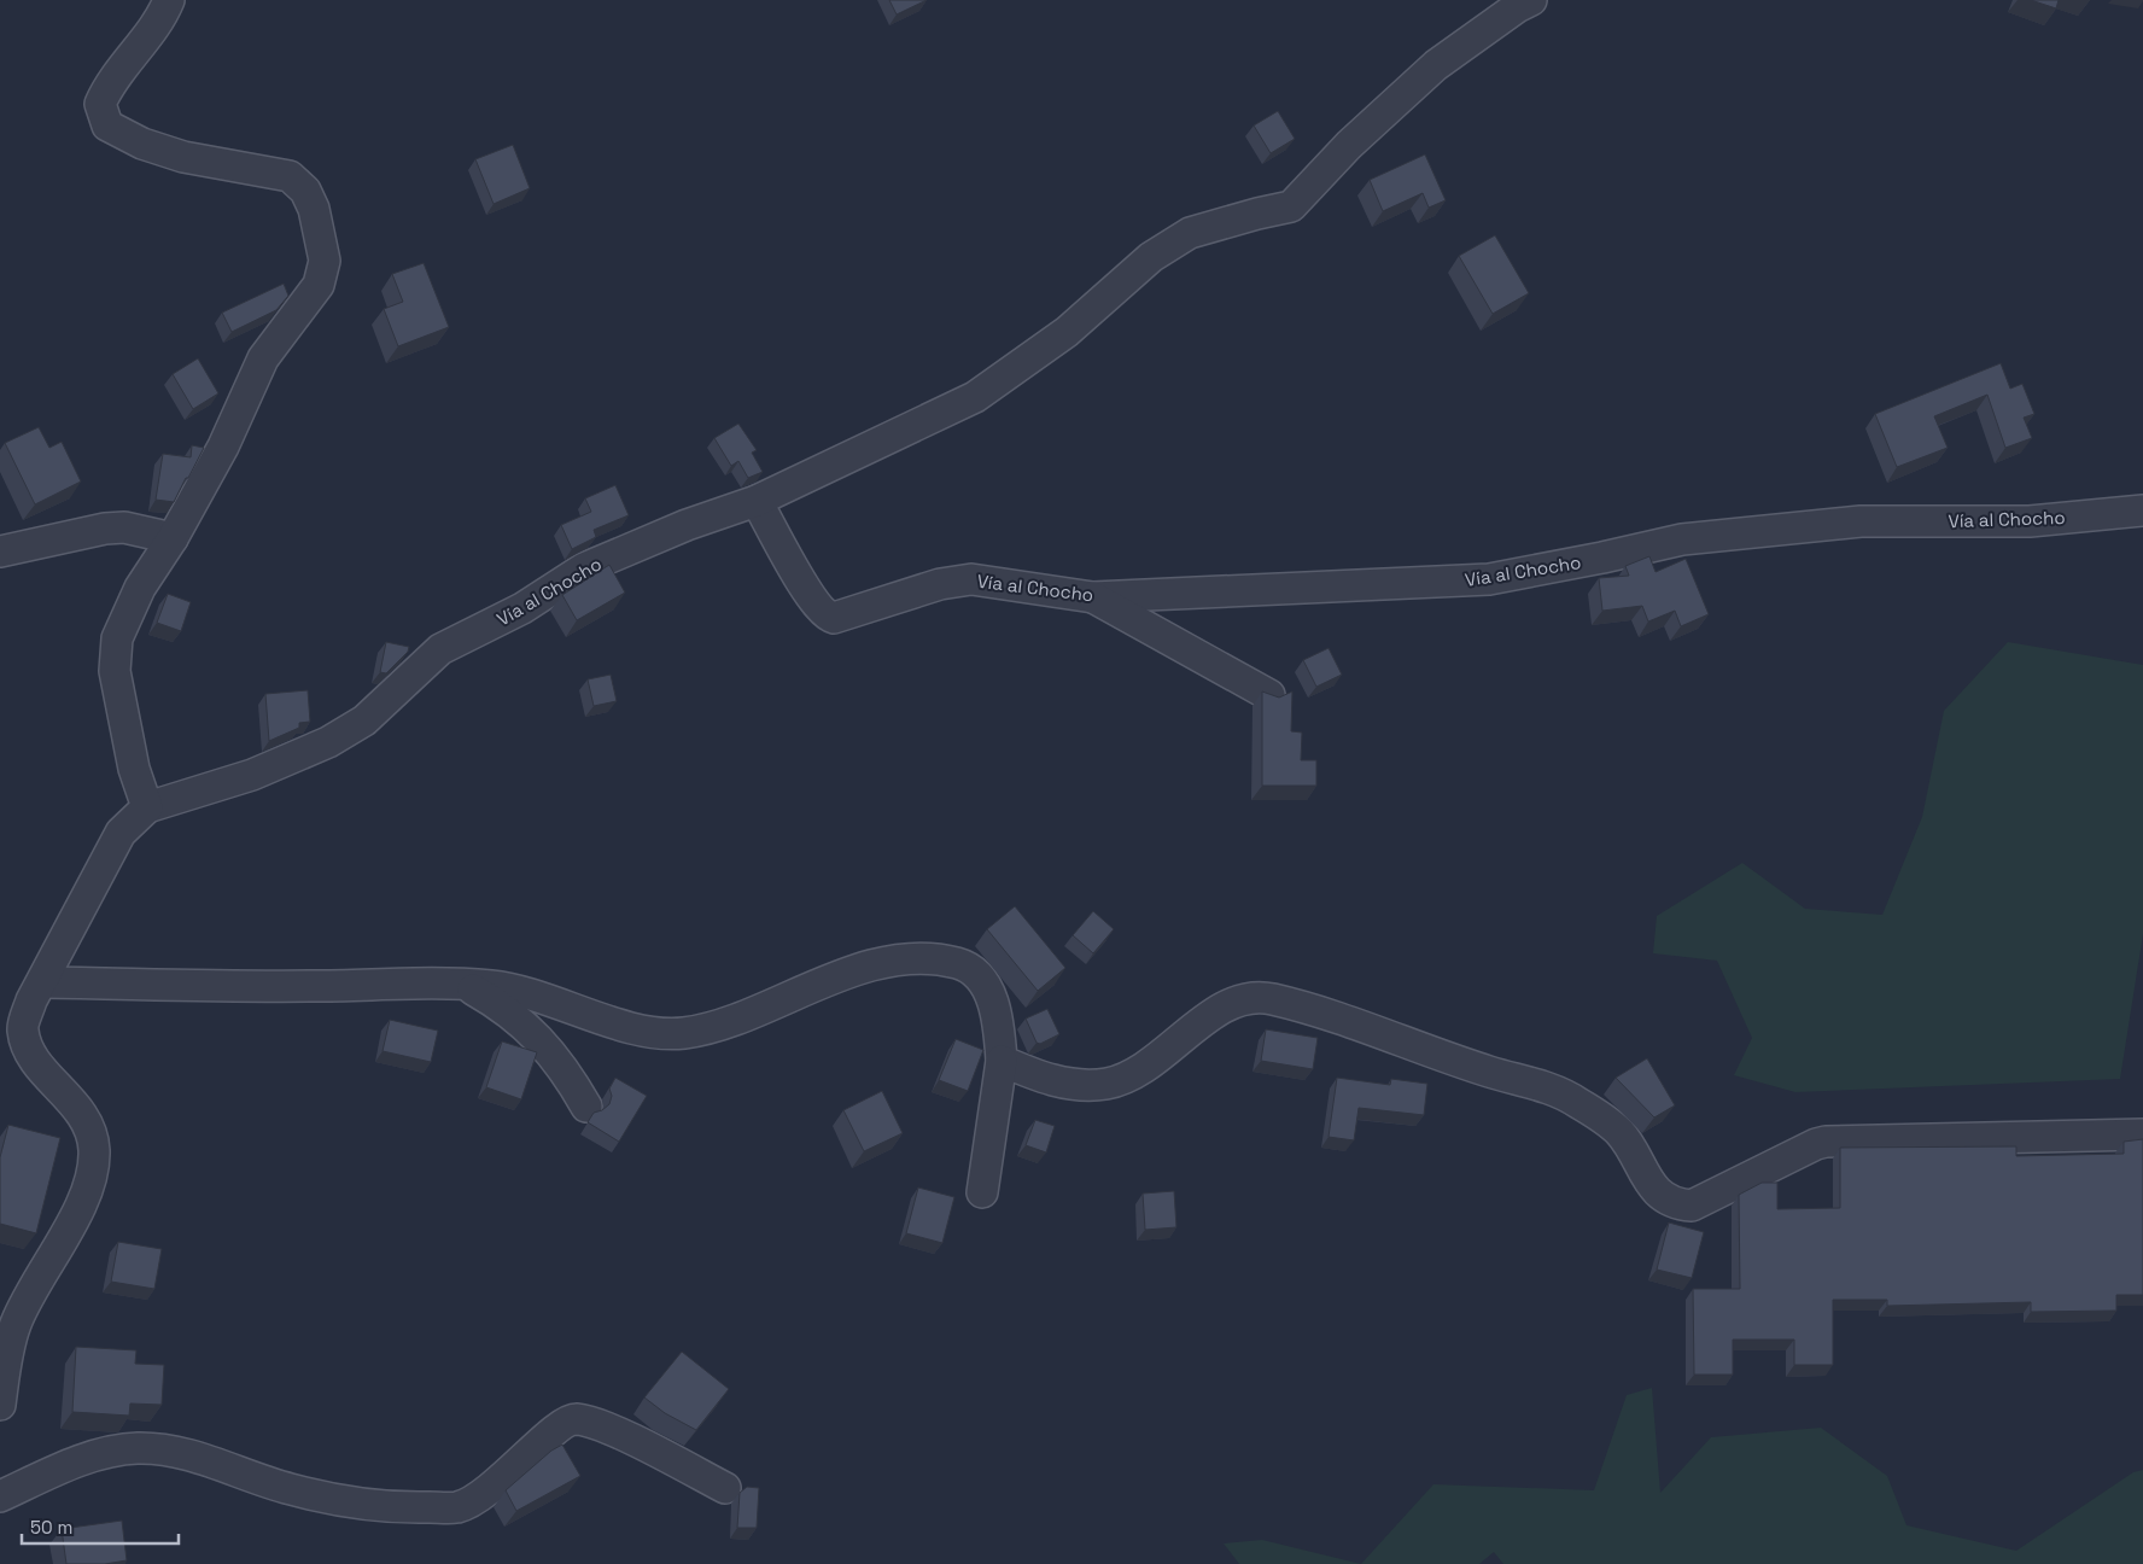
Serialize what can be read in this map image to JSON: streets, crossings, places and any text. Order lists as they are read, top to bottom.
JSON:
{
  "streets": {
    "street": ["Vía al Chocho"]
  },
  "scale_bar": "50 m"
}
